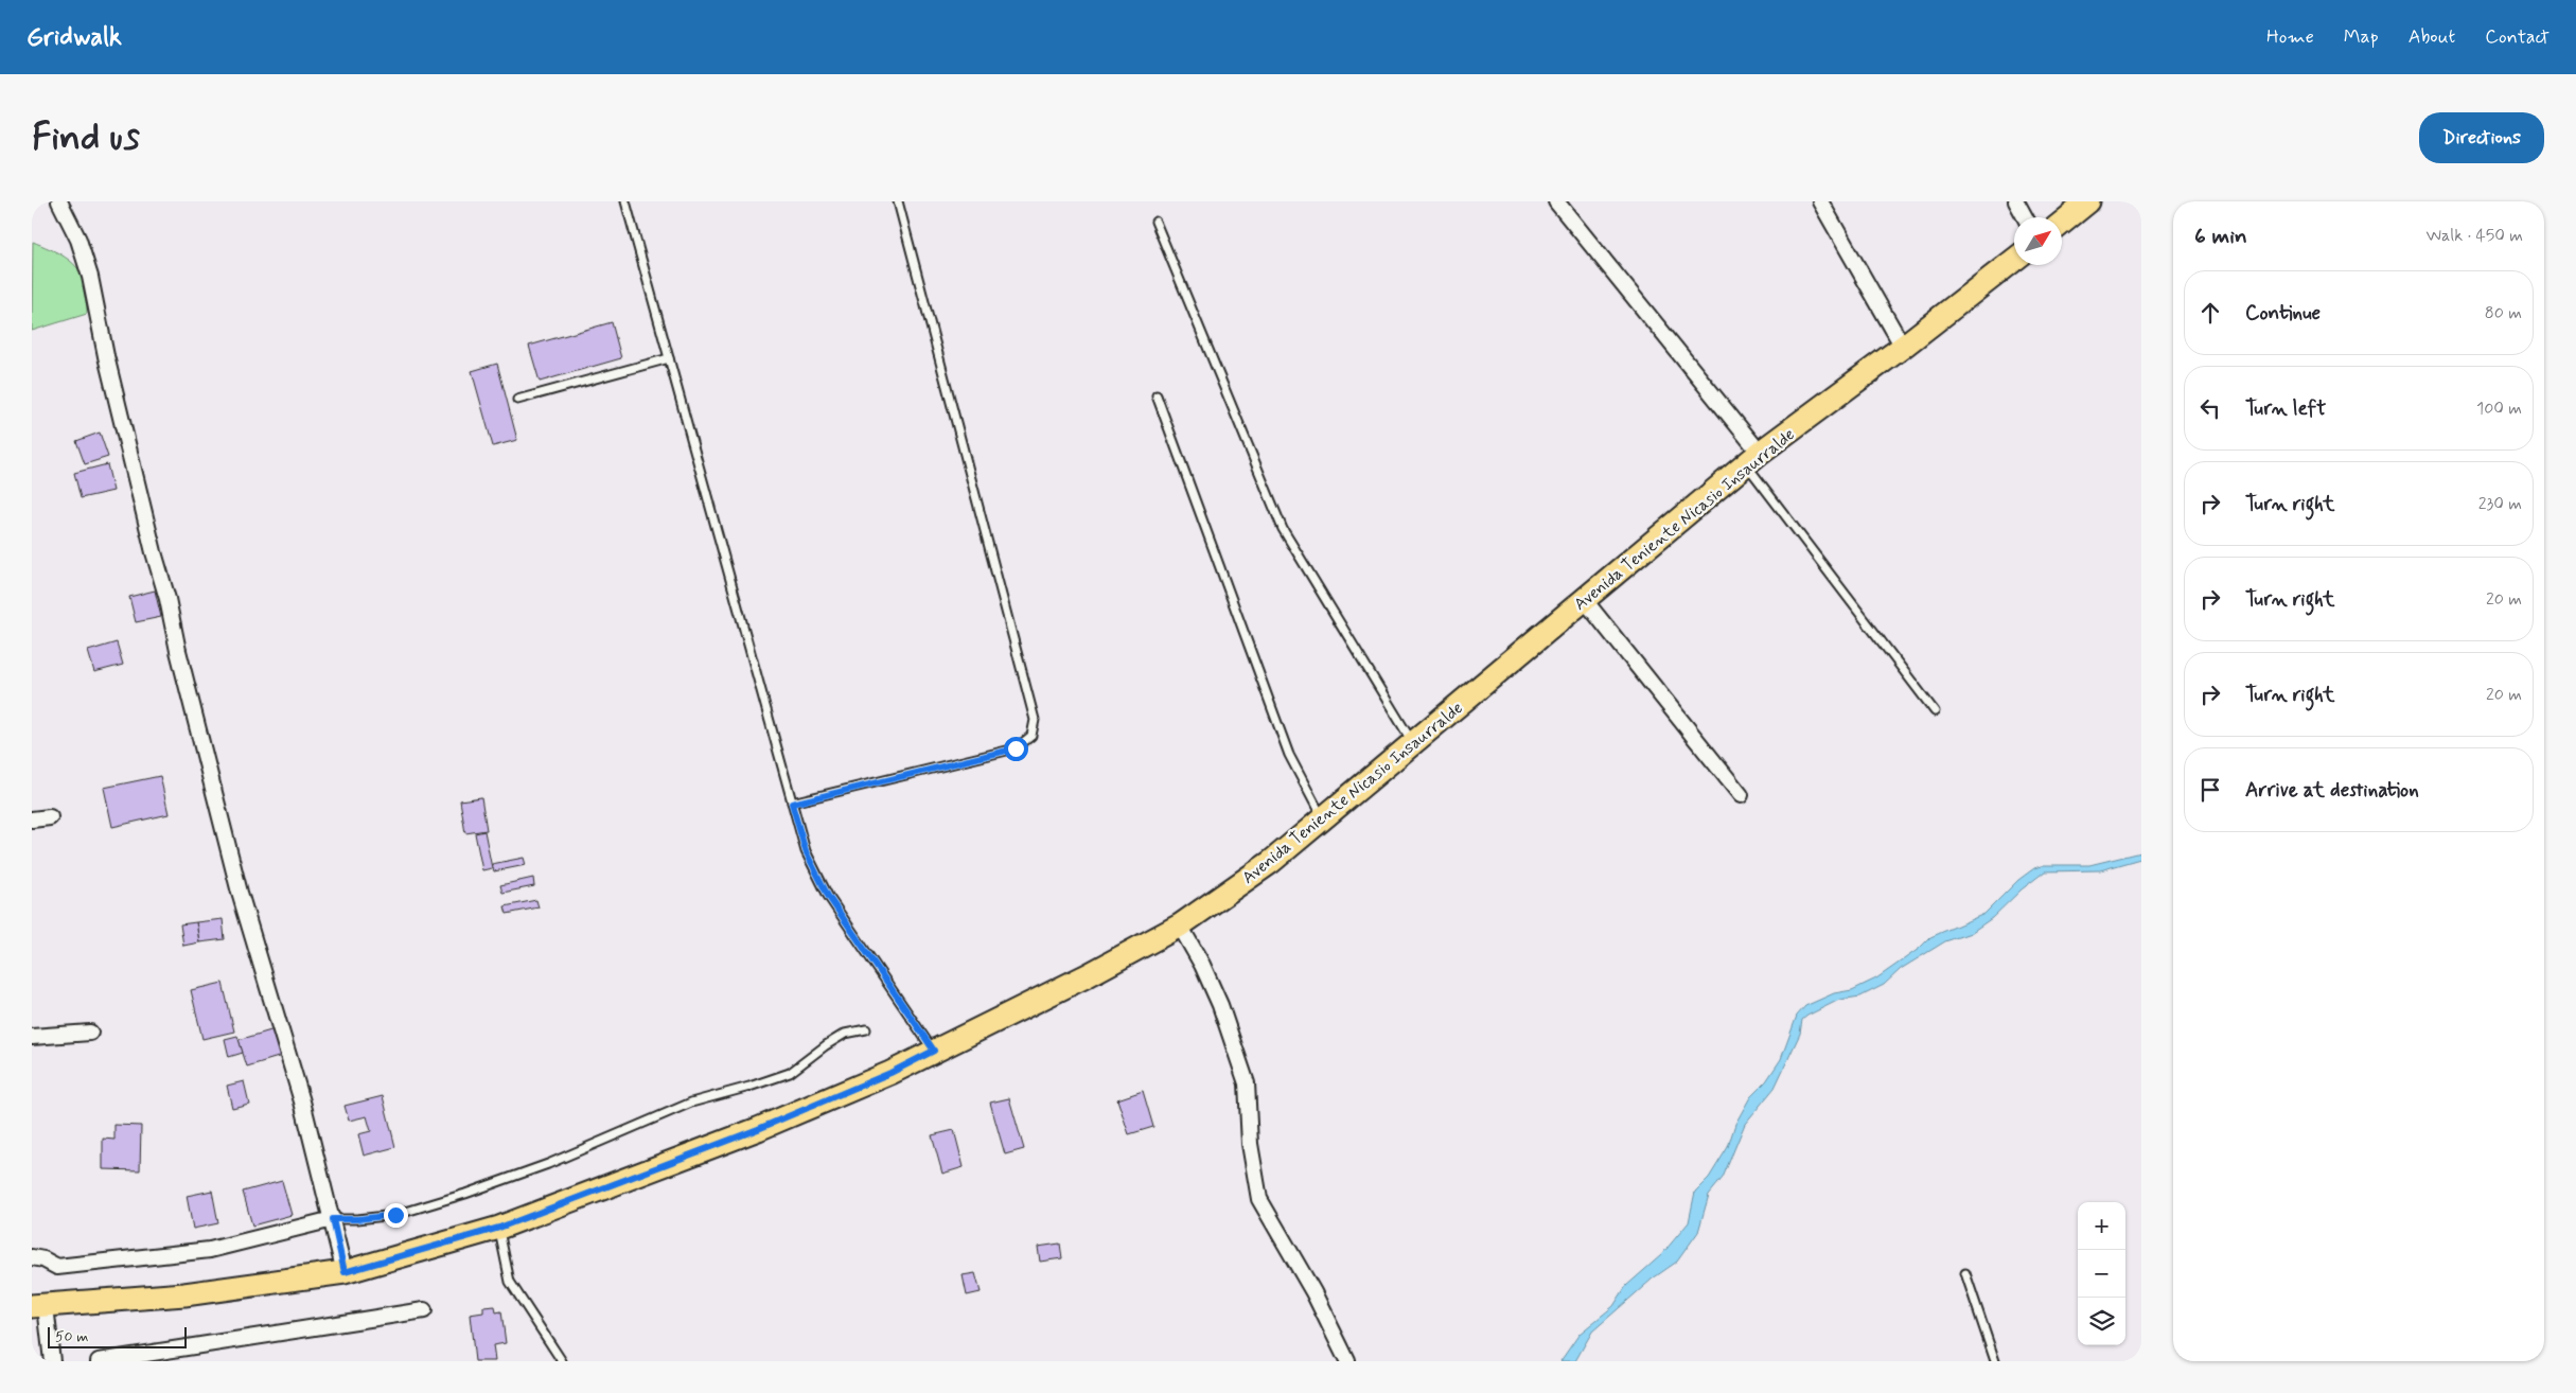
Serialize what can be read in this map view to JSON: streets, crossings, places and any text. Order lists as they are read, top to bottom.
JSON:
{
  "streets": {
    "main road": ["Avenida Teniente Nicasio Insaurralde"]
  },
  "scale_bar": "50 m",
  "north": "top right",
  "page": {
    "header": "Gridwalk",
    "nav": [
      "Home",
      "Map",
      "About",
      "Contact"
    ],
    "buttons": "Directions",
    "title": "Find us",
    "heading": ["6 min", "Walk · 450 m"],
    "list": [
      ["Continue", "80 m"],
      ["Turn left", "100 m"],
      ["Turn right", "230 m"],
      ["Turn right", "20 m"],
      ["Turn right", "20 m"],
      "Arrive at destination"
    ],
    "map_buttons": ["+", "−"],
    "scale": "50 m"
  }
}
